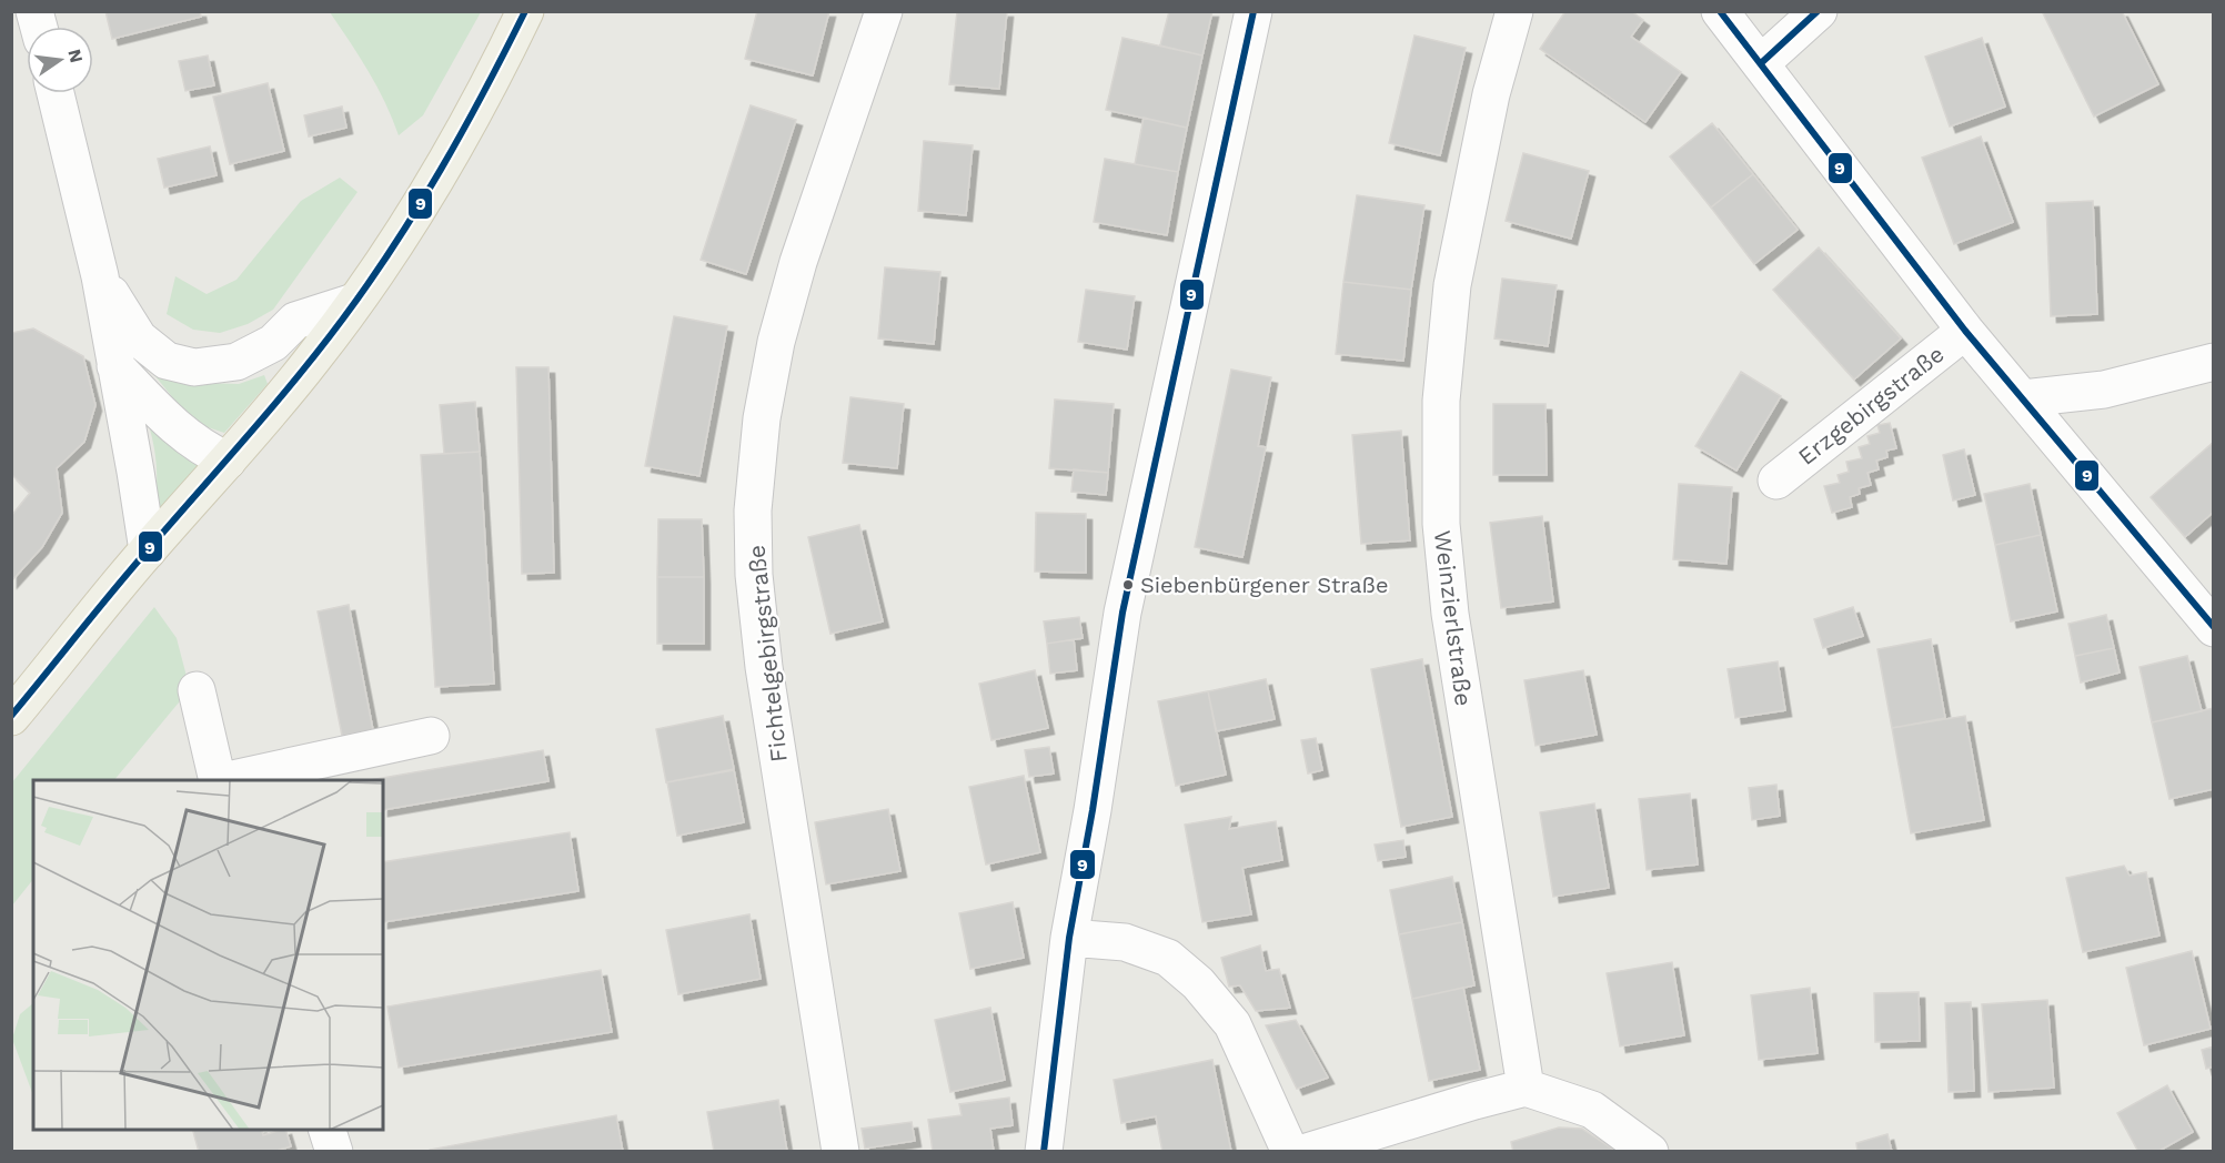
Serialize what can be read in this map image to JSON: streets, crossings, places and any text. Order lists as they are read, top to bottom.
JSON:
{
  "streets": {
    "street": ["Erzgebirgstraße", "Weinzierlstraße", "Fichtelgebirgstraße"]
  },
  "places": ["Siebenbürgener Straße"],
  "lines": ["transit line 9"],
  "north": "right"
}
